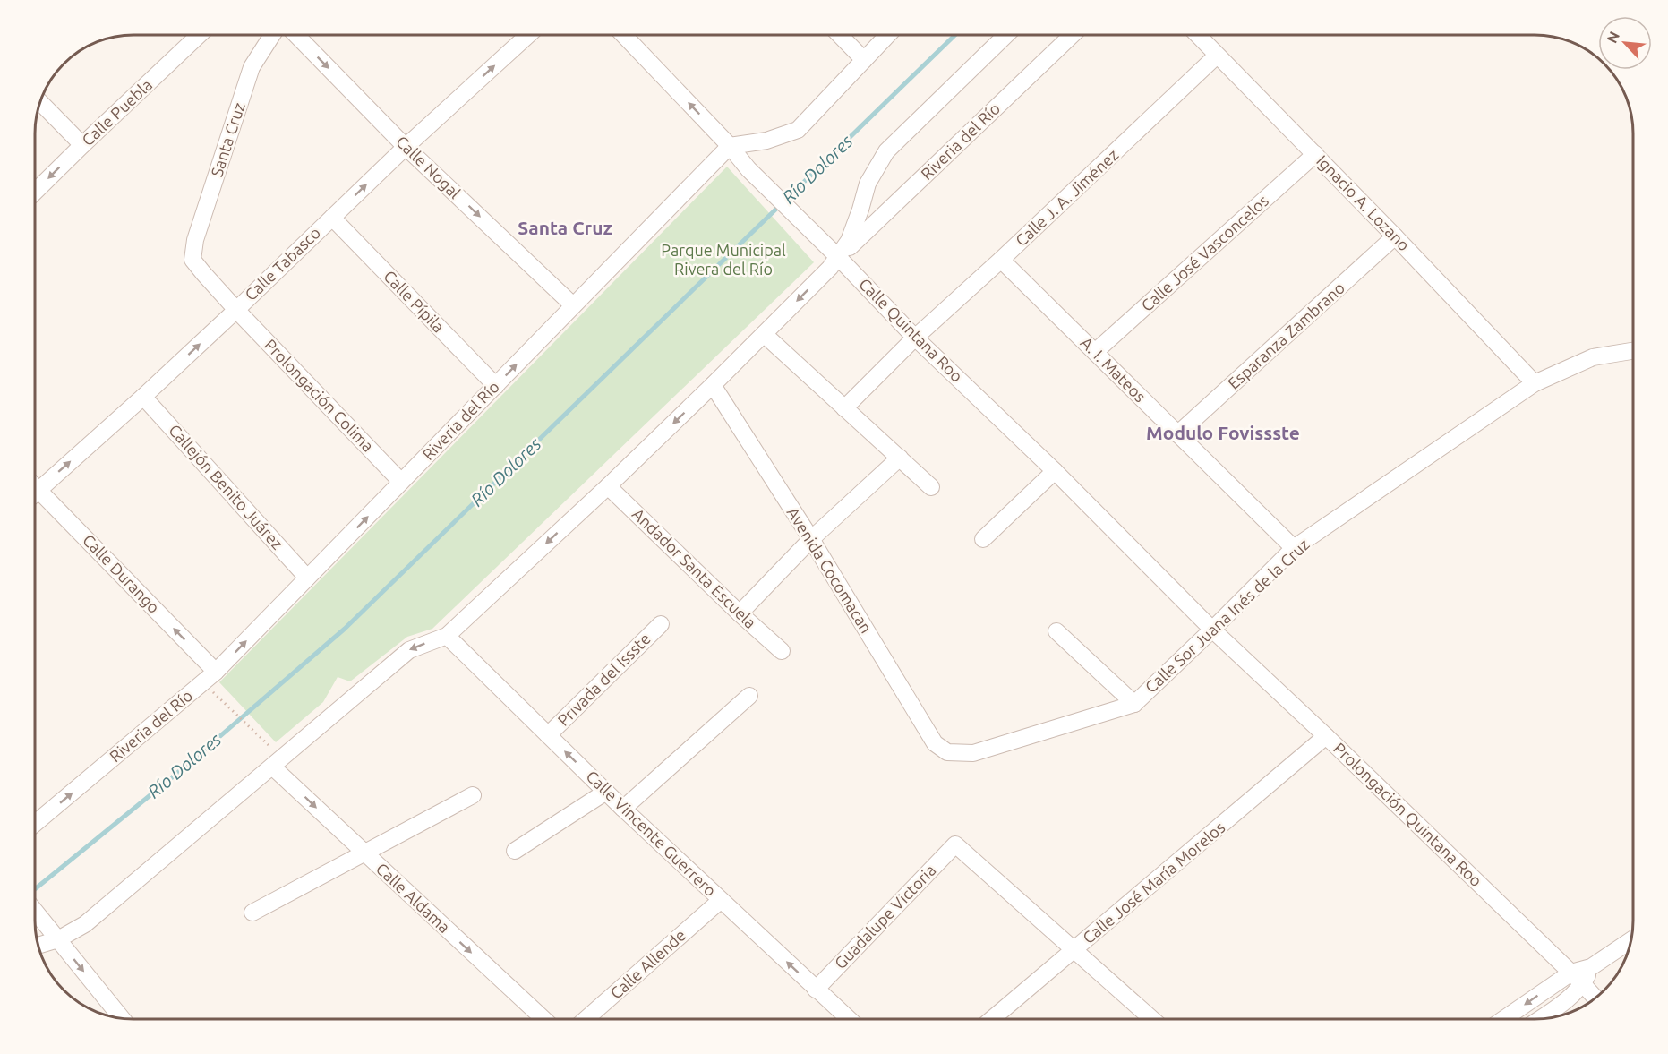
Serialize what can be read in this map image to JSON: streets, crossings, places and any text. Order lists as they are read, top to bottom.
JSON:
{
  "streets": {
    "street": [
      "Calle Puebla",
      "Santa Cruz",
      "Riveria del Río",
      "Calle Nogal",
      "Calle J. A. Jiménez",
      "Ignacio A. Lozano",
      "Calle José Vasconcelos",
      "Calle Tabasco",
      "Calle Pípila",
      "Calle Quintana Roo",
      "Esparanza Zambrano",
      "A. I. Mateos",
      "Prolongación Colima",
      "Callejón Benito Juárez",
      "Andador Santa Escuela",
      "Avenida Cocomacan",
      "Calle Durango",
      "Calle Sor Juana Inés de la Cruz",
      "Privada del Issste",
      "Prolongación Quintana Roo",
      "Calle Vincente Guerrero",
      "Calle José María Morelos",
      "Calle Aldama",
      "Guadalupe Victoria",
      "Calle Allende"
    ]
  },
  "crossings": [
    ["Santa Cruz", "Prolongación Colima"],
    ["Riveria del Río", "Calle Nogal"],
    ["Riveria del Río", "Calle Pípila"],
    ["Riveria del Río", "Calle Quintana Roo"],
    ["Riveria del Río", "Prolongación Colima"],
    ["Riveria del Río", "Callejón Benito Juárez"],
    ["Riveria del Río", "Andador Santa Escuela"],
    ["Riveria del Río", "Avenida Cocomacan"],
    ["Riveria del Río", "Calle Durango"],
    ["Riveria del Río", "Calle Vincente Guerrero"],
    ["Riveria del Río", "Calle Aldama"],
    ["Calle Nogal", "Calle Tabasco"],
    ["Calle J. A. Jiménez", "Ignacio A. Lozano"],
    ["Calle J. A. Jiménez", "Calle Quintana Roo"],
    ["Calle J. A. Jiménez", "A. I. Mateos"],
    ["Ignacio A. Lozano", "Calle José Vasconcelos"],
    ["Ignacio A. Lozano", "Esparanza Zambrano"],
    ["Ignacio A. Lozano", "Calle Sor Juana Inés de la Cruz"],
    ["Calle José Vasconcelos", "A. I. Mateos"],
    ["Calle Tabasco", "Calle Pípila"],
    ["Calle Tabasco", "Prolongación Colima"],
    ["Calle Tabasco", "Callejón Benito Juárez"],
    ["Calle Tabasco", "Calle Durango"],
    ["Calle Quintana Roo", "Calle Sor Juana Inés de la Cruz"],
    ["Calle Quintana Roo", "Prolongación Quintana Roo"],
    ["Esparanza Zambrano", "A. I. Mateos"],
    ["A. I. Mateos", "Calle Sor Juana Inés de la Cruz"],
    ["Avenida Cocomacan", "Calle Sor Juana Inés de la Cruz"],
    ["Calle Sor Juana Inés de la Cruz", "Prolongación Quintana Roo"],
    ["Privada del Issste", "Calle Vincente Guerrero"],
    ["Prolongación Quintana Roo", "Calle José María Morelos"],
    ["Calle Vincente Guerrero", "Guadalupe Victoria"],
    ["Calle Vincente Guerrero", "Calle Allende"],
    ["Calle José María Morelos", "Guadalupe Victoria"]
  ],
  "one_way": [
    "Calle Nogal",
    "Calle Tabasco",
    "Calle Durango",
    "Calle Vincente Guerrero",
    "Calle Aldama"
  ],
  "districts": ["Santa Cruz", "Modulo Fovissste"],
  "water": ["Río Dolores"],
  "parks": ["Parque Municipal Rivera del Río"],
  "north": "top left"
}
